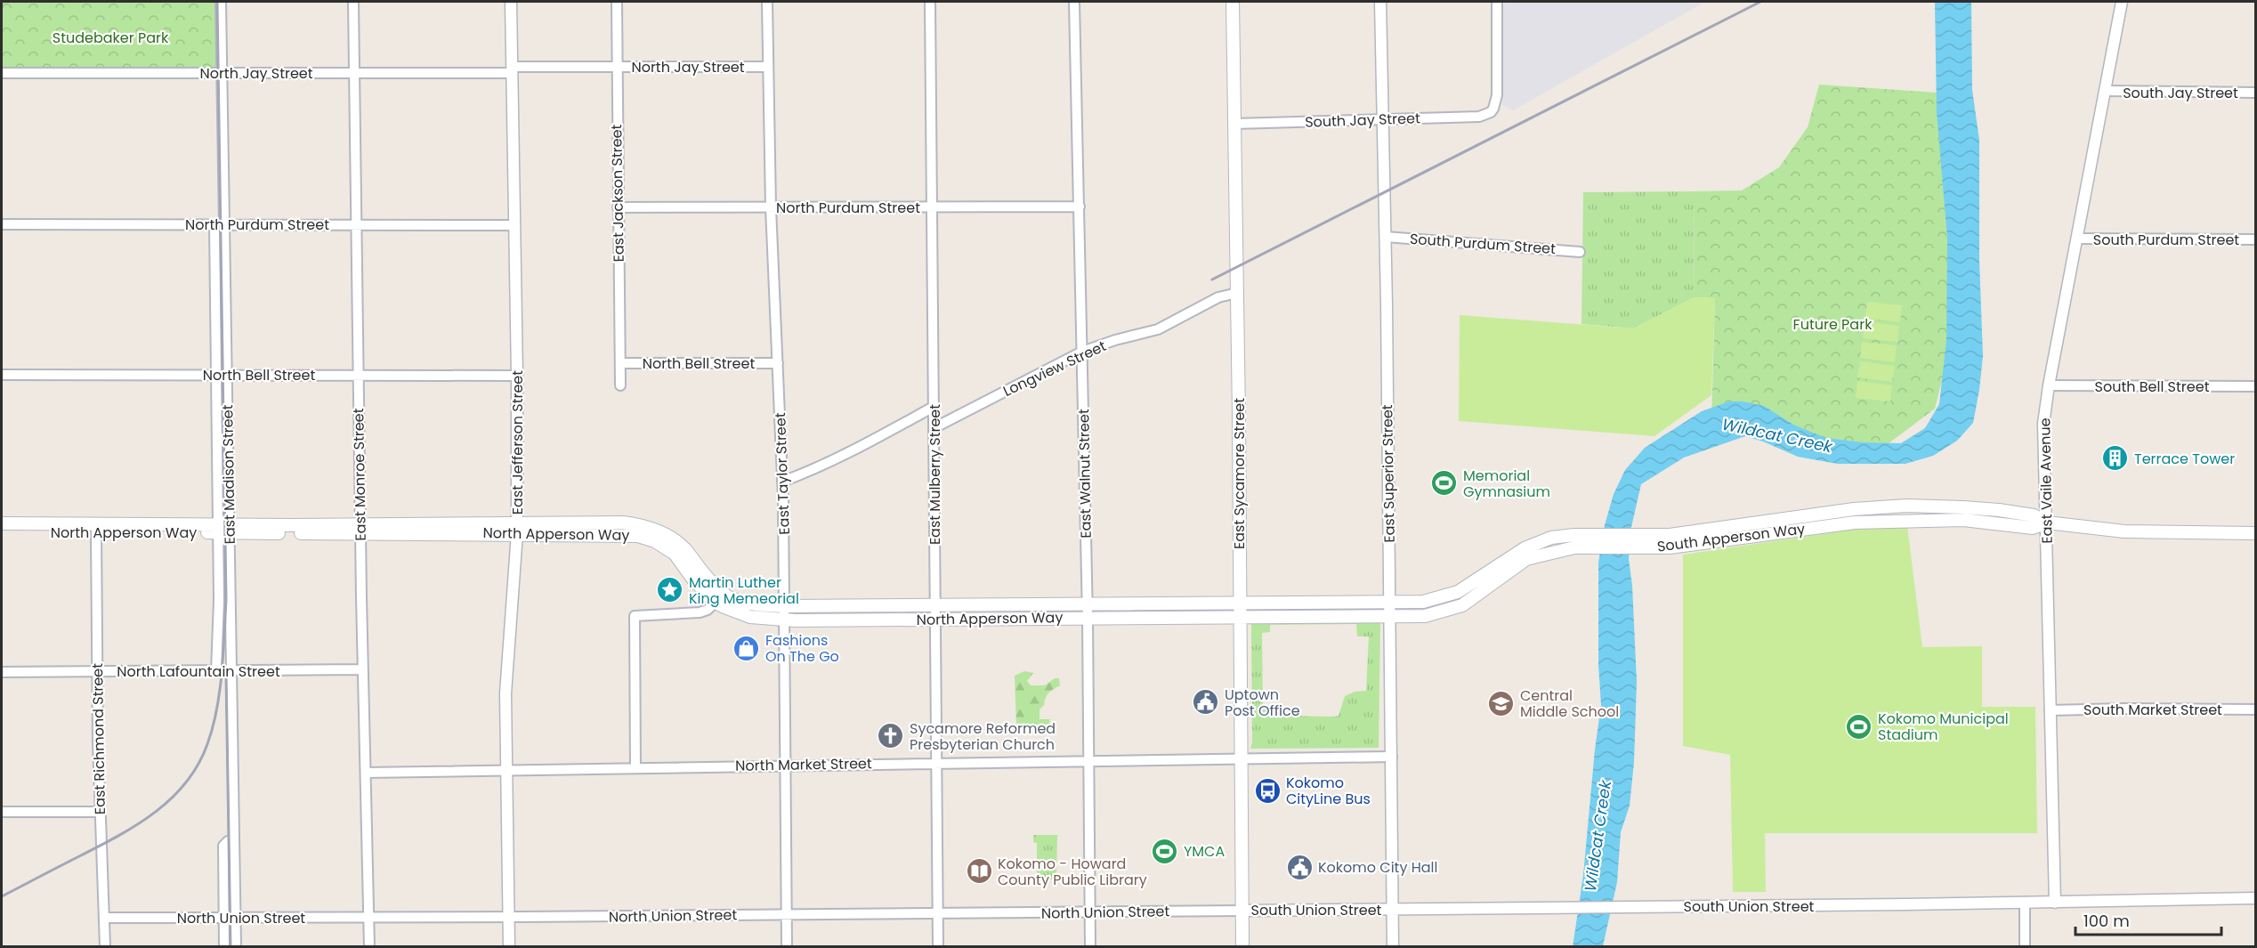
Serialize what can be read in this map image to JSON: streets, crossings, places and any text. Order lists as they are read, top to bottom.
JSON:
{
  "streets": {
    "main road": ["East Sycamore Street", "North Apperson Way", "South Apperson Way"],
    "street": [
      "North Jay Street",
      "South Jay Street",
      "East Jackson Street",
      "North Purdum Street",
      "South Purdum Street",
      "North Bell Street",
      "Longview Street",
      "South Bell Street",
      "East Jefferson Street",
      "East Taylor Street",
      "East Walnut Street",
      "East Superior Street",
      "East Madison Street",
      "East Monroe Street",
      "East Mulberry Street",
      "East Vaile Avenue",
      "North Lafountain Street",
      "South Market Street",
      "East Richmond Street",
      "North Market Street",
      "South Union Street",
      "North Union Street"
    ]
  },
  "crossings": [
    ["North Jay Street", "East Jackson Street"],
    ["North Jay Street", "East Jefferson Street"],
    ["North Jay Street", "East Taylor Street"],
    ["North Jay Street", "East Madison Street"],
    ["North Jay Street", "East Monroe Street"],
    ["South Jay Street", "East Sycamore Street"],
    ["South Jay Street", "East Superior Street"],
    ["South Jay Street", "East Vaile Avenue"],
    ["East Jackson Street", "North Purdum Street"],
    ["East Jackson Street", "North Bell Street"],
    ["North Purdum Street", "East Jefferson Street"],
    ["North Purdum Street", "East Taylor Street"],
    ["North Purdum Street", "East Walnut Street"],
    ["North Purdum Street", "East Madison Street"],
    ["North Purdum Street", "East Monroe Street"],
    ["North Purdum Street", "East Mulberry Street"],
    ["South Purdum Street", "East Superior Street"],
    ["South Purdum Street", "East Vaile Avenue"],
    ["North Bell Street", "East Jefferson Street"],
    ["North Bell Street", "East Taylor Street"],
    ["North Bell Street", "East Madison Street"],
    ["North Bell Street", "East Monroe Street"],
    ["Longview Street", "East Walnut Street"],
    ["Longview Street", "East Sycamore Street"],
    ["Longview Street", "East Mulberry Street"],
    ["South Bell Street", "East Vaile Avenue"],
    ["East Jefferson Street", "North Apperson Way"],
    ["East Jefferson Street", "North Market Street"],
    ["East Jefferson Street", "North Union Street"],
    ["East Taylor Street", "North Apperson Way"],
    ["East Taylor Street", "North Market Street"],
    ["East Taylor Street", "North Union Street"],
    ["East Walnut Street", "North Apperson Way"],
    ["East Walnut Street", "North Market Street"],
    ["East Walnut Street", "North Union Street"],
    ["East Sycamore Street", "North Apperson Way"],
    ["East Sycamore Street", "South Apperson Way"],
    ["East Sycamore Street", "North Market Street"],
    ["East Sycamore Street", "South Union Street"],
    ["East Sycamore Street", "North Union Street"],
    ["East Superior Street", "South Apperson Way"],
    ["East Superior Street", "South Union Street"],
    ["East Madison Street", "North Apperson Way"],
    ["East Madison Street", "North Lafountain Street"],
    ["East Madison Street", "North Union Street"],
    ["East Monroe Street", "North Apperson Way"],
    ["East Monroe Street", "North Lafountain Street"],
    ["East Monroe Street", "North Market Street"],
    ["East Monroe Street", "North Union Street"],
    ["East Mulberry Street", "North Apperson Way"],
    ["East Mulberry Street", "North Market Street"],
    ["East Mulberry Street", "North Union Street"],
    ["East Vaile Avenue", "South Apperson Way"],
    ["East Vaile Avenue", "South Market Street"],
    ["East Vaile Avenue", "South Union Street"],
    ["North Apperson Way", "South Apperson Way"],
    ["North Apperson Way", "East Richmond Street"],
    ["North Lafountain Street", "East Richmond Street"],
    ["East Richmond Street", "North Union Street"],
    ["South Union Street", "North Union Street"]
  ],
  "water": ["Wildcat Creek"],
  "parks": ["Studebaker Park", "Future Park"],
  "places": {
    "building": ["Terrace Tower"],
    "sports": ["Memorial Gymnasium", "Kokomo Municipal Stadium", "YMCA"],
    "place": ["Martin Luther King Memeorial"],
    "shop": ["Fashions On The Go"],
    "public building": ["Uptown Post Office", "Kokomo City Hall"],
    "school or university": ["Central Middle School"],
    "church": ["Sycamore Reformed Presbyterian Church"],
    "bus stop": ["Kokomo CityLine Bus"],
    "library": ["Kokomo - Howard County Public Library"]
  },
  "scale_bar": "100 m"
}
